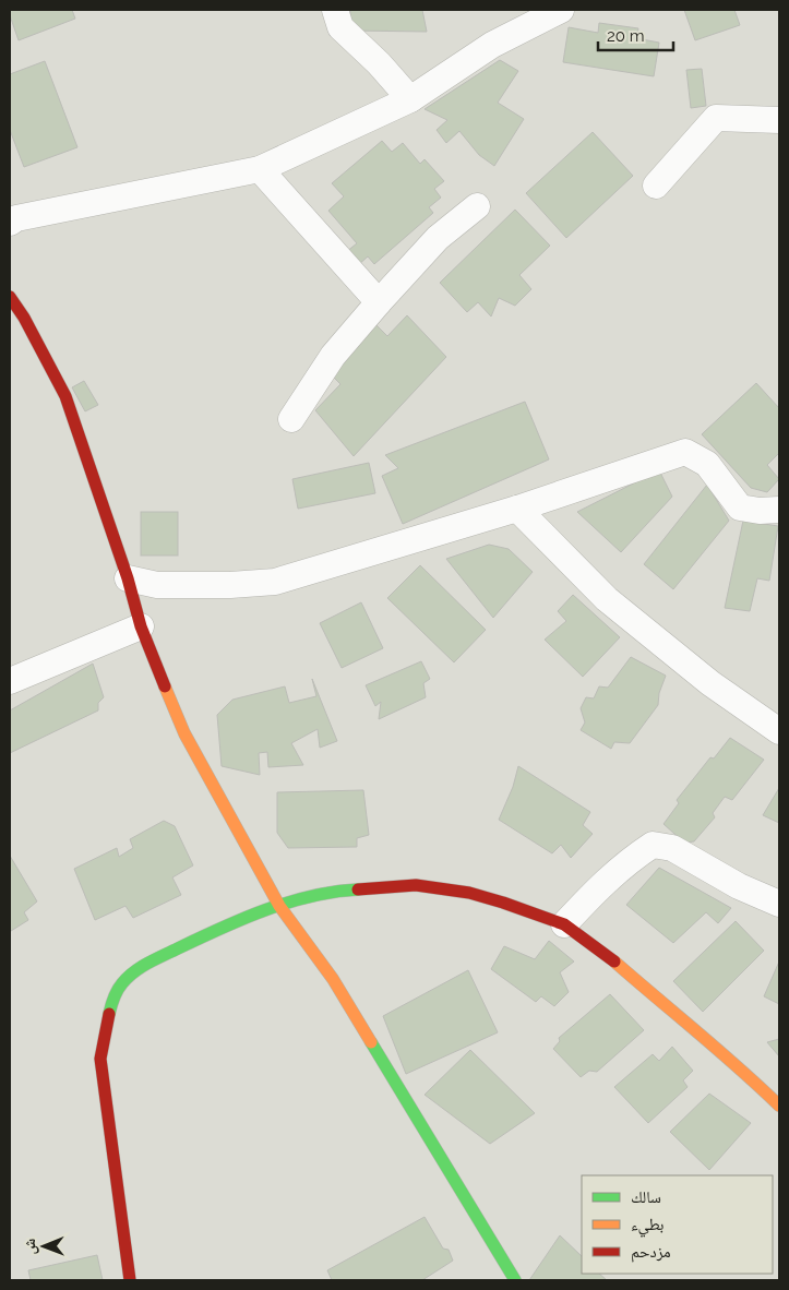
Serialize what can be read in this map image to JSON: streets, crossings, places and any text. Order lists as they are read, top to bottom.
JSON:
{
  "legend": ["سالك", "بطيء", "مزدحم"],
  "scale_bar": "20 m",
  "north": "left"
}
